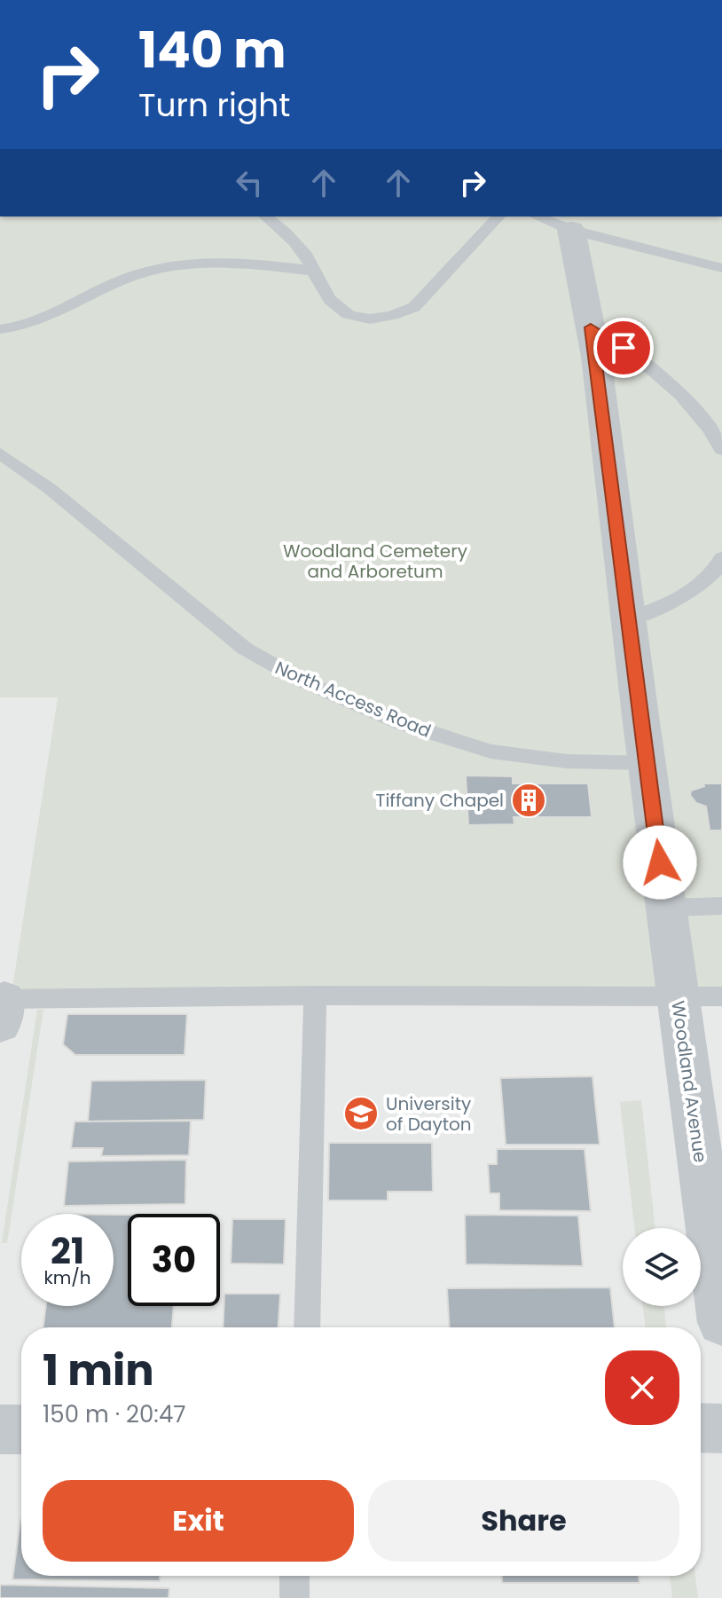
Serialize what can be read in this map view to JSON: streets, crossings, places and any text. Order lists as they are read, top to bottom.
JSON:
{
  "streets": {
    "street": ["Woodland Avenue"],
    "lane": ["North Access Road"]
  },
  "crossings": [
    ["North Access Road", "Woodland Avenue"]
  ],
  "parks": ["Woodland Cemetery and Arboretum"],
  "places": {
    "building": ["Tiffany Chapel"],
    "school or university": ["University of Dayton"]
  },
  "page": {
    "turn": ["140 m", "Turn right"],
    "speed": "21 km/h",
    "limit": "30",
    "heading": ["1 min", "150 m · 20:47"],
    "buttons": ["Exit", "Share"]
  }
}
